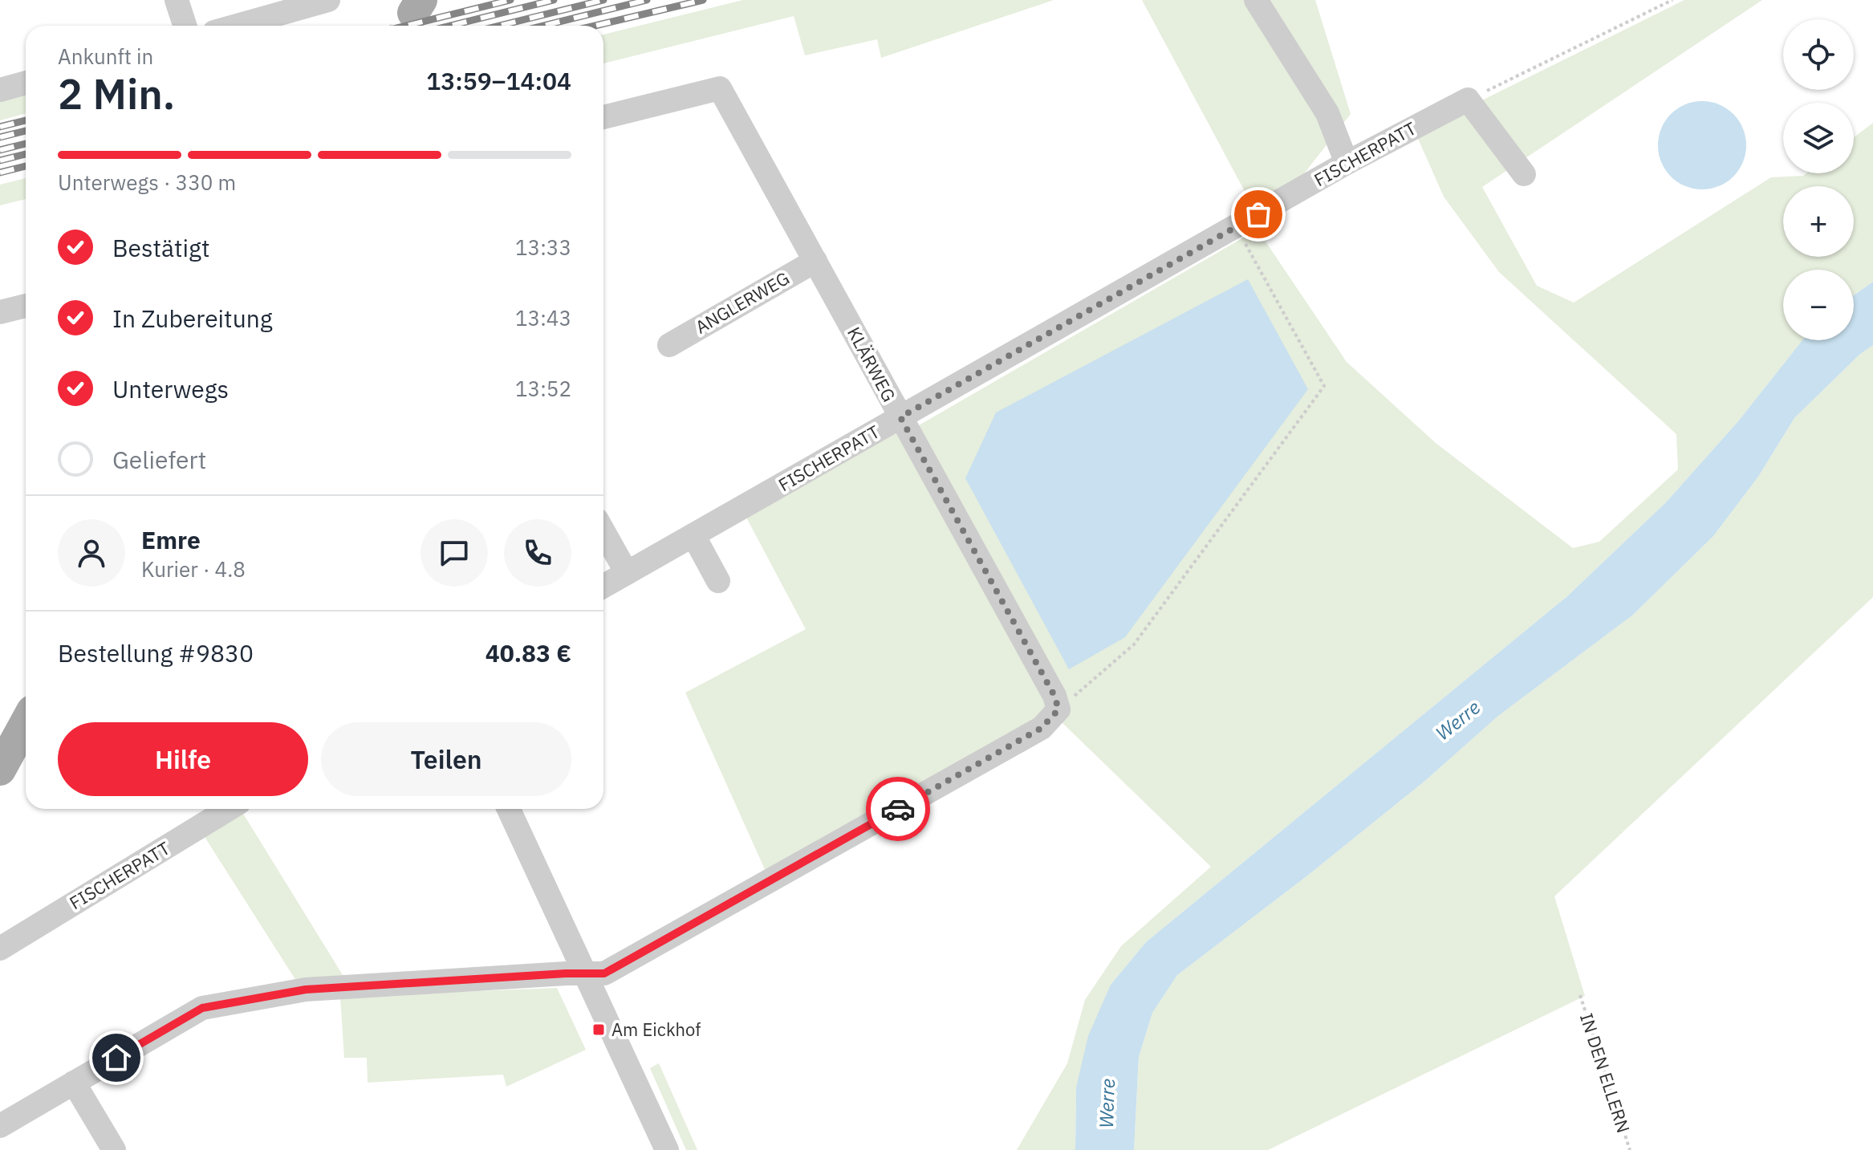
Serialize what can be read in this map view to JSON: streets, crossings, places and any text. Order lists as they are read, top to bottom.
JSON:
{
  "streets": {
    "street": ["FISCHERPATT", "ANGLERWEG", "KLÄRWEG"],
    "path": ["IN DEN ELLERN"]
  },
  "crossings": [
    ["FISCHERPATT", "KLÄRWEG"],
    ["ANGLERWEG", "KLÄRWEG"]
  ],
  "water": ["Werre"],
  "places": {
    "transit": ["Am Eickhof"]
  },
  "page": {
    "map_buttons": ["+", "−"],
    "heading": ["2 Min.", "Ankunft in", "13:59–14:04"],
    "panel": [
      "Emre",
      "Kurier · 4.8",
      "Bestellung #9830",
      "40.83 €"
    ],
    "bar": "Unterwegs · 330 m",
    "list": [
      ["Bestätigt", "13:33"],
      ["In Zubereitung", "13:43"],
      ["Unterwegs", "13:52"],
      "Geliefert"
    ],
    "buttons": ["Hilfe", "Teilen"]
  }
}
